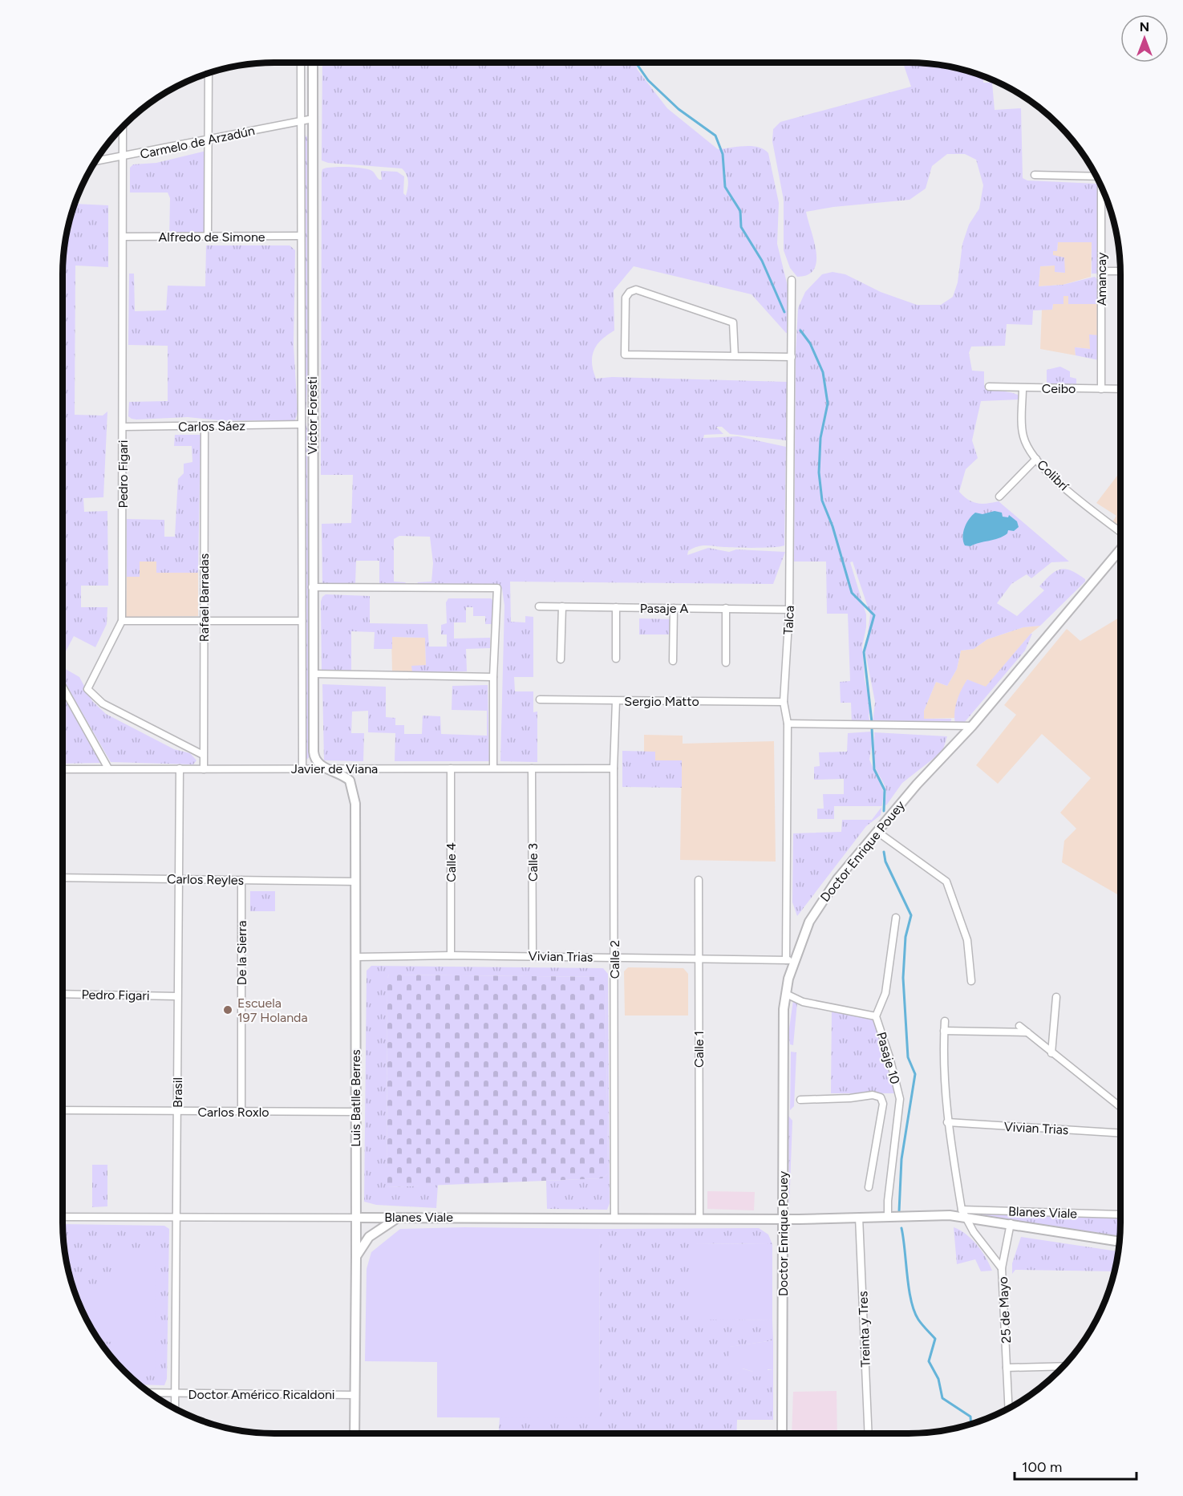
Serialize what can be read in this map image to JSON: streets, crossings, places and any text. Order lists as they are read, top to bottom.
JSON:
{
  "streets": {
    "street": [
      "Carmelo de Arzadún",
      "Alfredo de Simone",
      "Amancay",
      "Ceibo",
      "Víctor Foresti",
      "Carlos Sáez",
      "Pedro Figari",
      "Colibrí",
      "Rafael Barradas",
      "Pasaje A",
      "Talca",
      "Sergio Matto",
      "Javier de Viana",
      "Doctor Enrique Pouey",
      "Calle 4",
      "Calle 3",
      "Carlos Reyles",
      "De la Sierra",
      "Vivian Trias",
      "Calle 2",
      "Calle 1",
      "Pasaje 10",
      "Brasil",
      "Luis Batlle Berres",
      "Carlos Roxlo",
      "Blanes Viale",
      "25 de Mayo",
      "Treinta y Tres",
      "Doctor Américo Ricaldoni"
    ]
  },
  "crossings": [
    ["Carmelo de Arzadún", "Víctor Foresti"],
    ["Carmelo de Arzadún", "Pedro Figari"],
    ["Alfredo de Simone", "Víctor Foresti"],
    ["Alfredo de Simone", "Pedro Figari"],
    ["Amancay", "Ceibo"],
    ["Ceibo", "Colibrí"],
    ["Víctor Foresti", "Carlos Sáez"],
    ["Víctor Foresti", "Javier de Viana"],
    ["Víctor Foresti", "Luis Batlle Berres"],
    ["Carlos Sáez", "Pedro Figari"],
    ["Carlos Sáez", "Rafael Barradas"],
    ["Pedro Figari", "Rafael Barradas"],
    ["Pedro Figari", "Brasil"],
    ["Rafael Barradas", "Javier de Viana"],
    ["Pasaje A", "Talca"],
    ["Talca", "Sergio Matto"],
    ["Talca", "Doctor Enrique Pouey"],
    ["Talca", "Vivian Trias"],
    ["Sergio Matto", "Calle 2"],
    ["Javier de Viana", "Calle 4"],
    ["Javier de Viana", "Calle 3"],
    ["Javier de Viana", "Calle 2"],
    ["Javier de Viana", "Brasil"],
    ["Javier de Viana", "Luis Batlle Berres"],
    ["Doctor Enrique Pouey", "Vivian Trias"],
    ["Doctor Enrique Pouey", "Blanes Viale"],
    ["Calle 4", "Vivian Trias"],
    ["Calle 3", "Vivian Trias"],
    ["Carlos Reyles", "De la Sierra"],
    ["Carlos Reyles", "Brasil"],
    ["Carlos Reyles", "Luis Batlle Berres"],
    ["De la Sierra", "Carlos Roxlo"],
    ["Vivian Trias", "Calle 2"],
    ["Vivian Trias", "Calle 1"],
    ["Vivian Trias", "Luis Batlle Berres"],
    ["Vivian Trias", "25 de Mayo"],
    ["Calle 2", "Blanes Viale"],
    ["Calle 1", "Blanes Viale"],
    ["Pasaje 10", "Blanes Viale"],
    ["Brasil", "Carlos Roxlo"],
    ["Brasil", "Blanes Viale"],
    ["Brasil", "Doctor Américo Ricaldoni"],
    ["Luis Batlle Berres", "Carlos Roxlo"],
    ["Luis Batlle Berres", "Blanes Viale"],
    ["Luis Batlle Berres", "Doctor Américo Ricaldoni"],
    ["Blanes Viale", "25 de Mayo"],
    ["Blanes Viale", "Treinta y Tres"]
  ],
  "places": ["Escuela 197 Holanda"],
  "scale_bar": "100 m",
  "north": "top"
}
